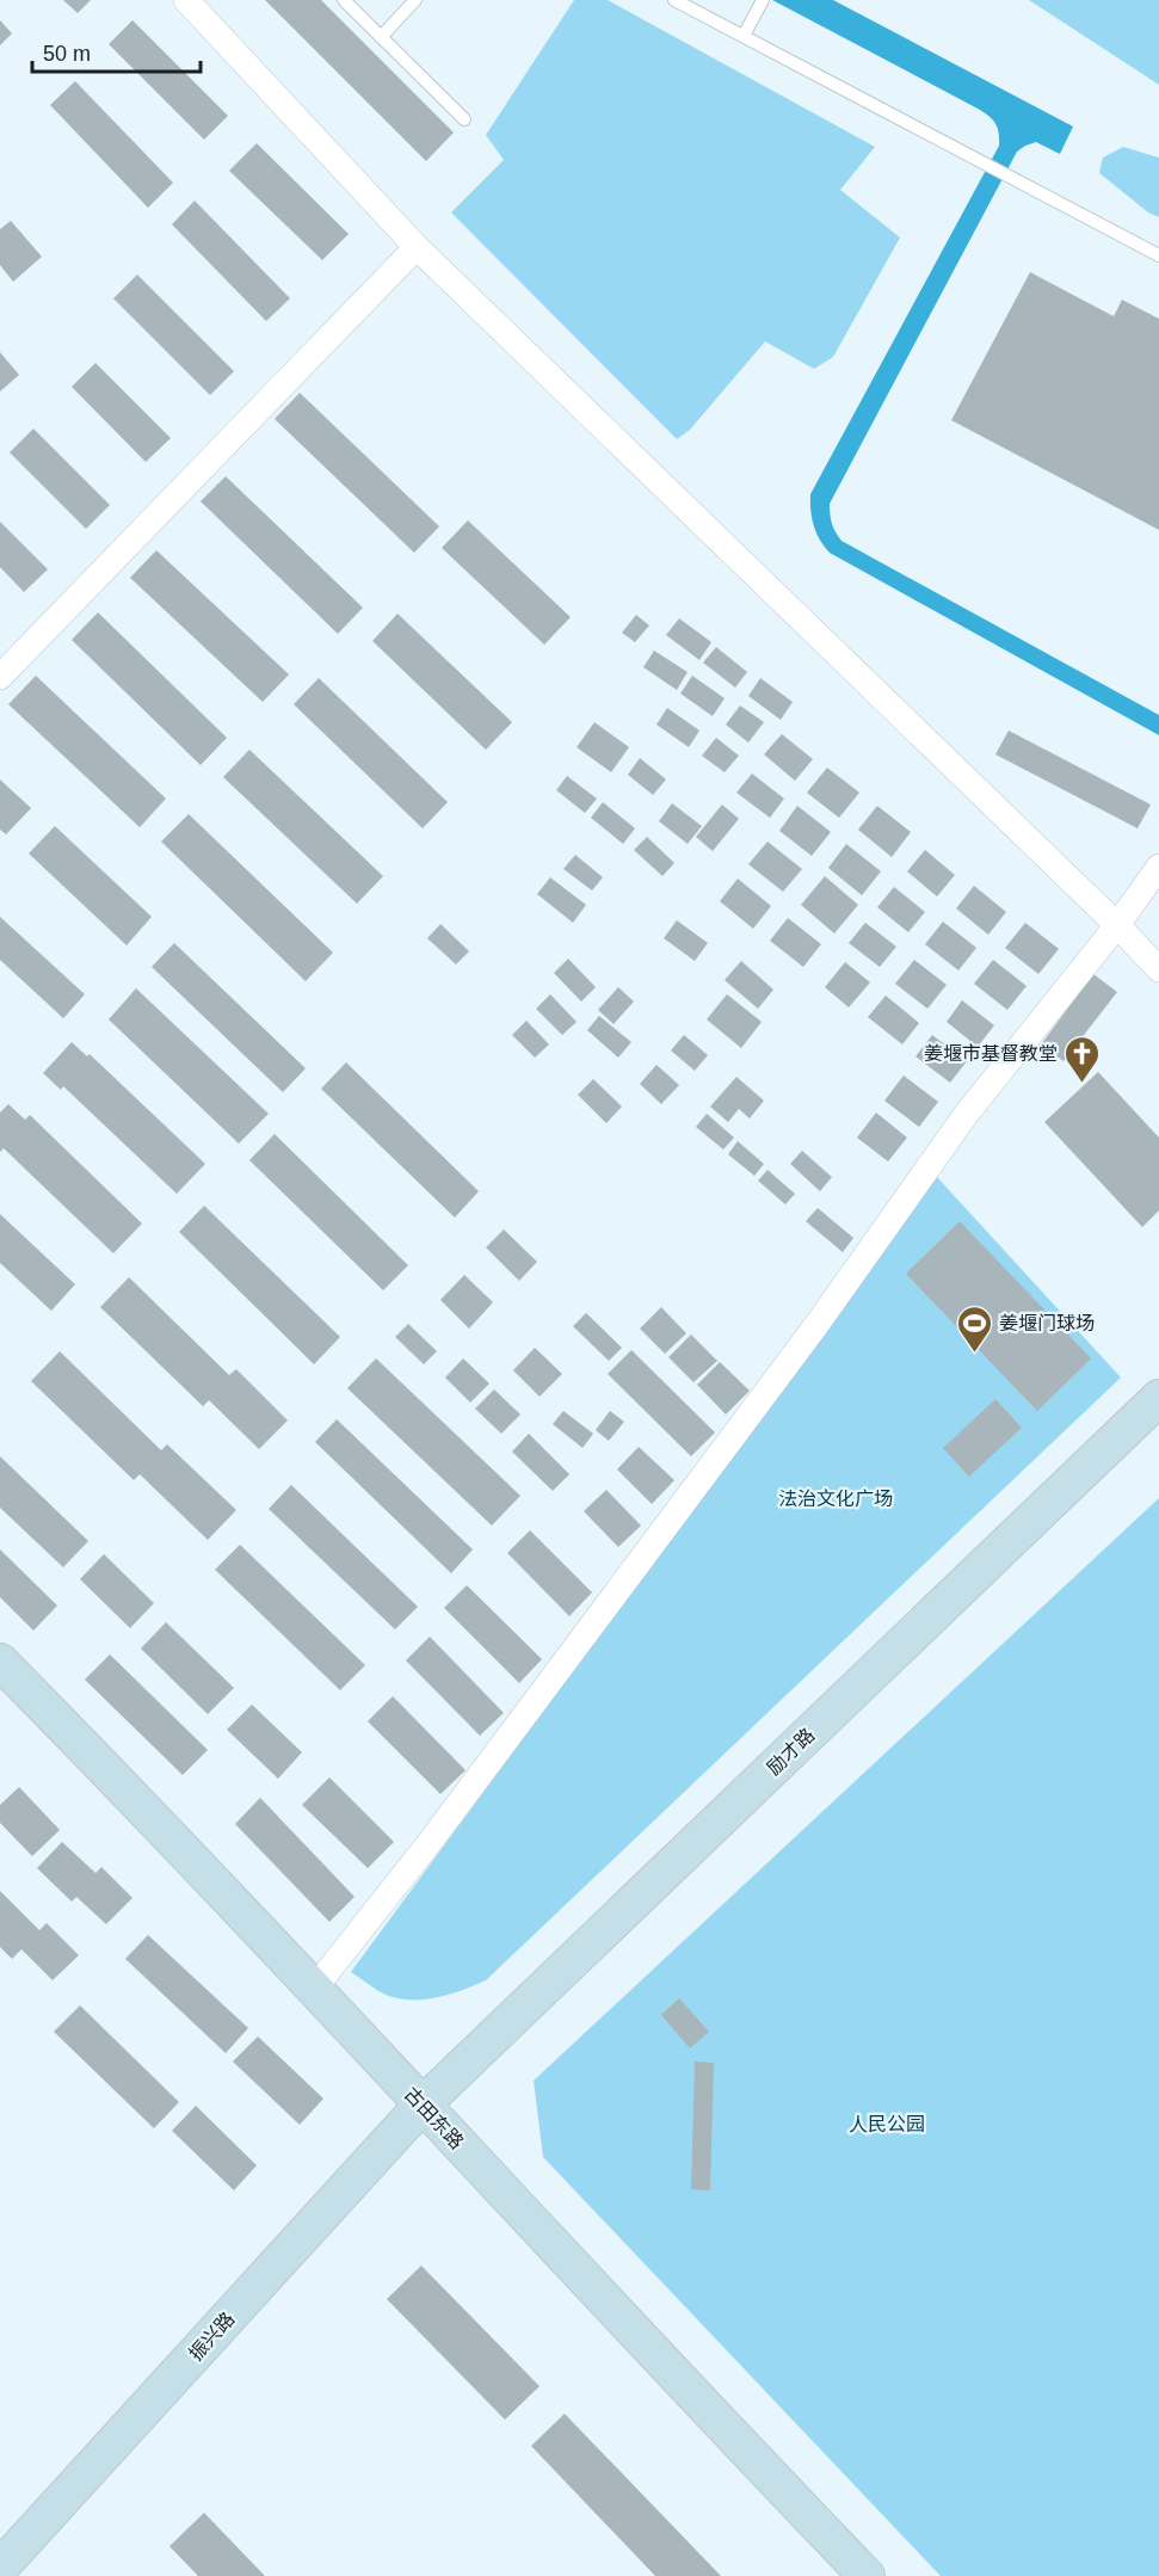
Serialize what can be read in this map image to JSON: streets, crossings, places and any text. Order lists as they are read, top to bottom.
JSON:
{
  "streets": {
    "street": ["励才路", "古田东路", "振兴路"]
  },
  "crossings": [
    ["励才路", "古田东路"],
    ["励才路", "振兴路"],
    ["古田东路", "振兴路"]
  ],
  "parks": ["法治文化广场", "人民公园"],
  "places": {
    "church": ["姜堰市基督教堂"],
    "sports": ["姜堰门球场"]
  },
  "scale_bar": "50 m"
}
